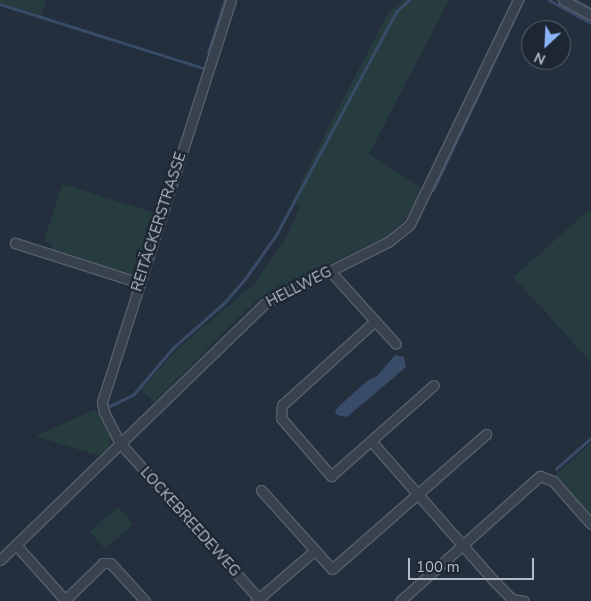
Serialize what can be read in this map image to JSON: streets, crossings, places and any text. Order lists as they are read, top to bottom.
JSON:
{
  "streets": {
    "street": ["REITÄCKERSTRASSE", "HELLWEG", "LOCKEBREEDEWEG"]
  },
  "crossings": [
    ["REITÄCKERSTRASSE", "HELLWEG"],
    ["REITÄCKERSTRASSE", "LOCKEBREEDEWEG"],
    ["HELLWEG", "LOCKEBREEDEWEG"]
  ],
  "scale_bar": "100 m",
  "north": "bottom left"
}
